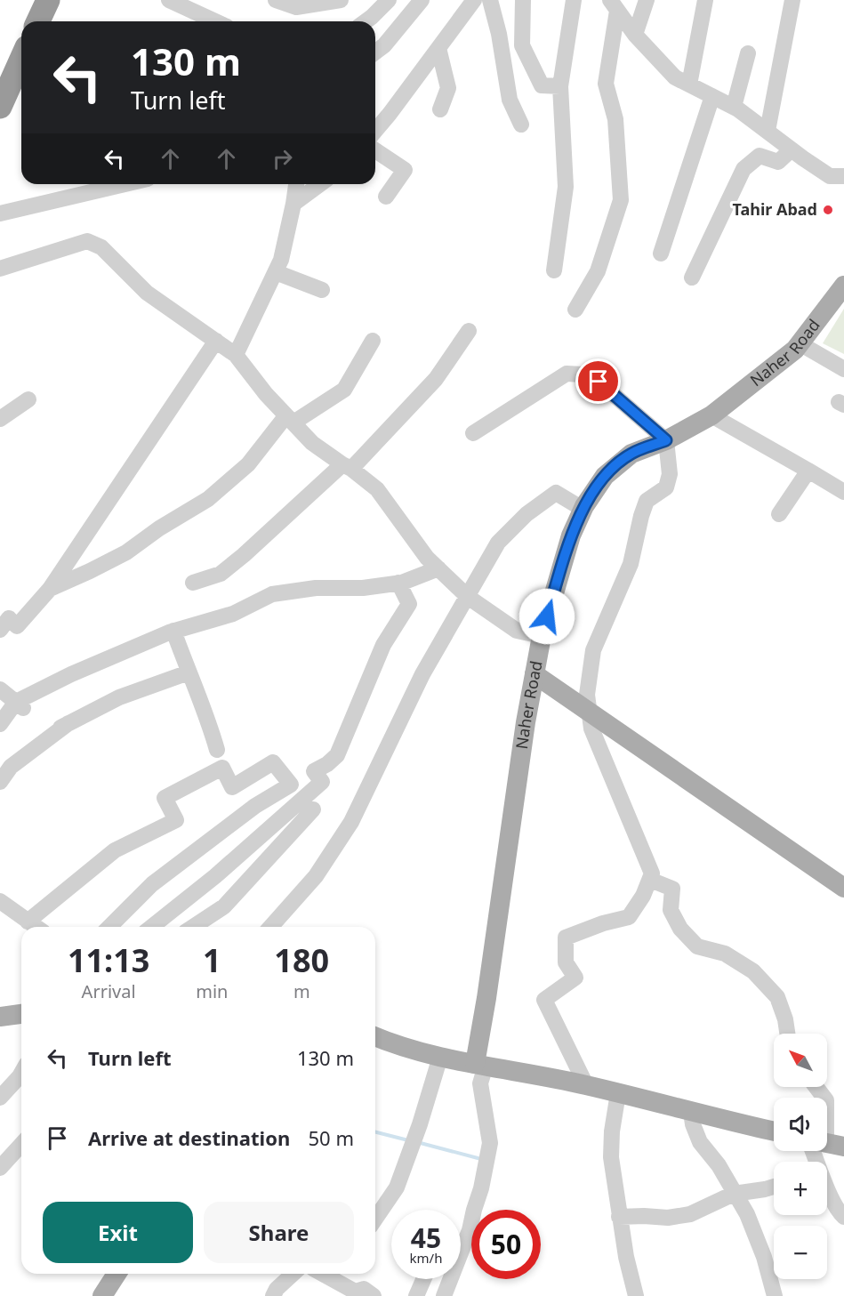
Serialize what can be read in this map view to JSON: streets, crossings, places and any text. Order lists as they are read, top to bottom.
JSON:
{
  "streets": {
    "main road": ["Naher Road"]
  },
  "places": ["Tahir Abad"],
  "north": "top left",
  "page": {
    "turn": ["130 m", "Turn left"],
    "eta": [
      "11:13",
      "Arrival",
      "1",
      "min",
      "180",
      "m"
    ],
    "list": [
      {
        "name": "Turn left",
        "value": "130 m"
      },
      {
        "name": "Arrive at destination",
        "value": "50 m"
      }
    ],
    "map_buttons": ["+", "−"],
    "buttons": ["Exit", "Share"],
    "speed": "45 km/h",
    "limit": "50"
  }
}
